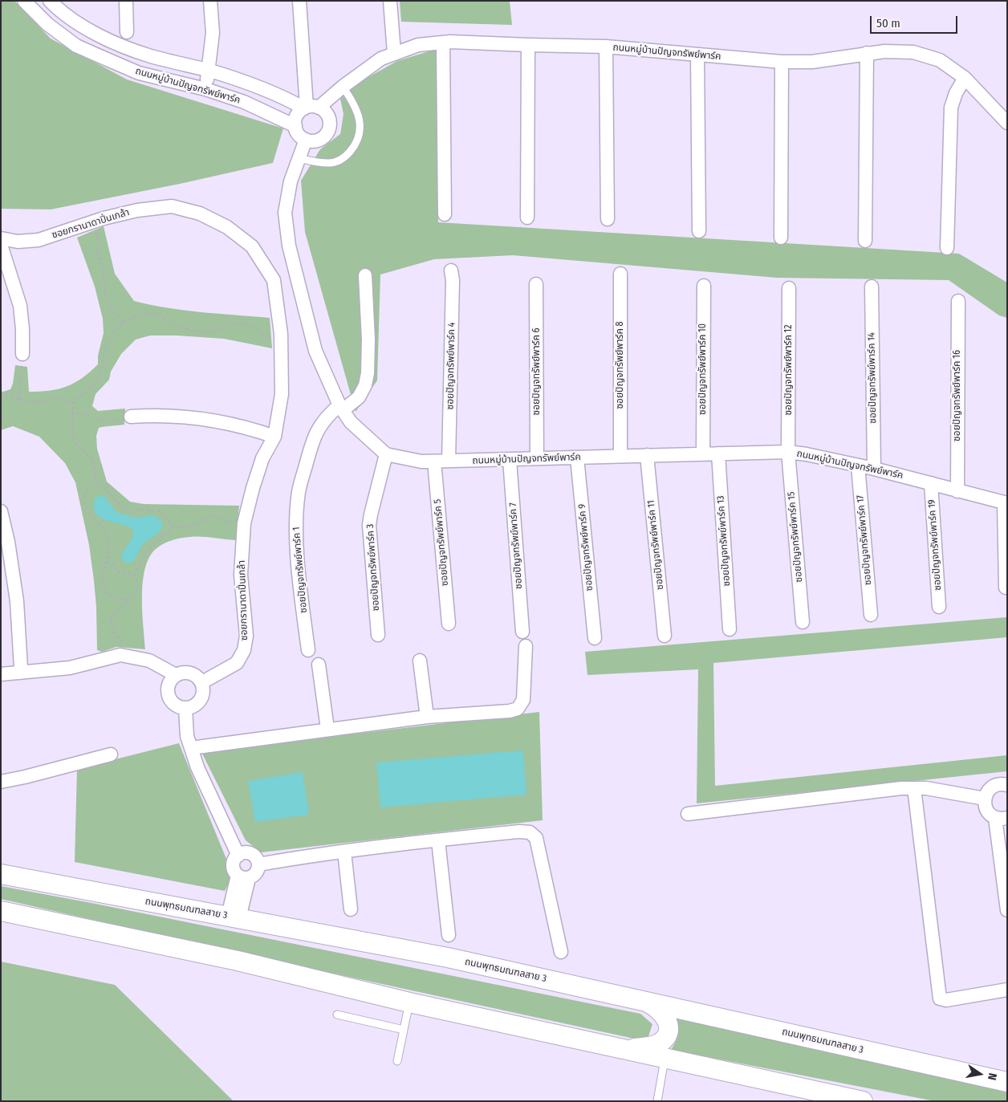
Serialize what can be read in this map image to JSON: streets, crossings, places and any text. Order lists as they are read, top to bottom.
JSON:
{
  "streets": {
    "main road": ["ถนนพุทธมณฑลสาย 3"],
    "street": [
      "ถนนหมู่บ้านปัญจทรัพย์พาร์ค",
      "ซอยกรานาดาปิ่นเกล้า",
      "ซอยปัญจทรัพย์พาร์ค 8",
      "ซอยปัญจทรัพย์พาร์ค 4",
      "ซอยปัญจทรัพย์พาร์ค 10",
      "ซอยปัญจทรัพย์พาร์ค 12",
      "ซอยปัญจทรัพย์พาร์ค 6",
      "ซอยปัญจทรัพย์พาร์ค 14",
      "ซอยปัญจทรัพย์พาร์ค 16",
      "ซอยปัญจทรัพย์พาร์ค 15",
      "ซอยปัญจทรัพย์พาร์ค 17",
      "ซอยปัญจทรัพย์พาร์ค 13",
      "ซอยปัญจทรัพย์พาร์ค 5",
      "ซอยปัญจทรัพย์พาร์ค 11",
      "ซอยปัญจทรัพย์พาร์ค 19",
      "ซอยปัญจทรัพย์พาร์ค 7",
      "ซอยปัญจทรัพย์พาร์ค 9",
      "ซอยปัญจทรัพย์พาร์ค 3",
      "ซอยปัญจทรัพย์พาร์ค 1"
    ]
  },
  "crossings": [
    ["ถนนหมู่บ้านปัญจทรัพย์พาร์ค", "ซอยปัญจทรัพย์พาร์ค 8"],
    ["ถนนหมู่บ้านปัญจทรัพย์พาร์ค", "ซอยปัญจทรัพย์พาร์ค 4"],
    ["ถนนหมู่บ้านปัญจทรัพย์พาร์ค", "ซอยปัญจทรัพย์พาร์ค 10"],
    ["ถนนหมู่บ้านปัญจทรัพย์พาร์ค", "ซอยปัญจทรัพย์พาร์ค 12"],
    ["ถนนหมู่บ้านปัญจทรัพย์พาร์ค", "ซอยปัญจทรัพย์พาร์ค 6"],
    ["ถนนหมู่บ้านปัญจทรัพย์พาร์ค", "ซอยปัญจทรัพย์พาร์ค 14"],
    ["ถนนหมู่บ้านปัญจทรัพย์พาร์ค", "ซอยปัญจทรัพย์พาร์ค 16"],
    ["ถนนหมู่บ้านปัญจทรัพย์พาร์ค", "ซอยปัญจทรัพย์พาร์ค 15"],
    ["ถนนหมู่บ้านปัญจทรัพย์พาร์ค", "ซอยปัญจทรัพย์พาร์ค 17"],
    ["ถนนหมู่บ้านปัญจทรัพย์พาร์ค", "ซอยปัญจทรัพย์พาร์ค 13"],
    ["ถนนหมู่บ้านปัญจทรัพย์พาร์ค", "ซอยปัญจทรัพย์พาร์ค 5"],
    ["ถนนหมู่บ้านปัญจทรัพย์พาร์ค", "ซอยปัญจทรัพย์พาร์ค 11"],
    ["ถนนหมู่บ้านปัญจทรัพย์พาร์ค", "ซอยปัญจทรัพย์พาร์ค 19"],
    ["ถนนหมู่บ้านปัญจทรัพย์พาร์ค", "ซอยปัญจทรัพย์พาร์ค 7"],
    ["ถนนหมู่บ้านปัญจทรัพย์พาร์ค", "ซอยปัญจทรัพย์พาร์ค 9"],
    ["ถนนหมู่บ้านปัญจทรัพย์พาร์ค", "ซอยปัญจทรัพย์พาร์ค 3"],
    ["ซอยปัญจทรัพย์พาร์ค 12", "ซอยปัญจทรัพย์พาร์ค 15"]
  ],
  "scale_bar": "50 m",
  "north": "right"
}
